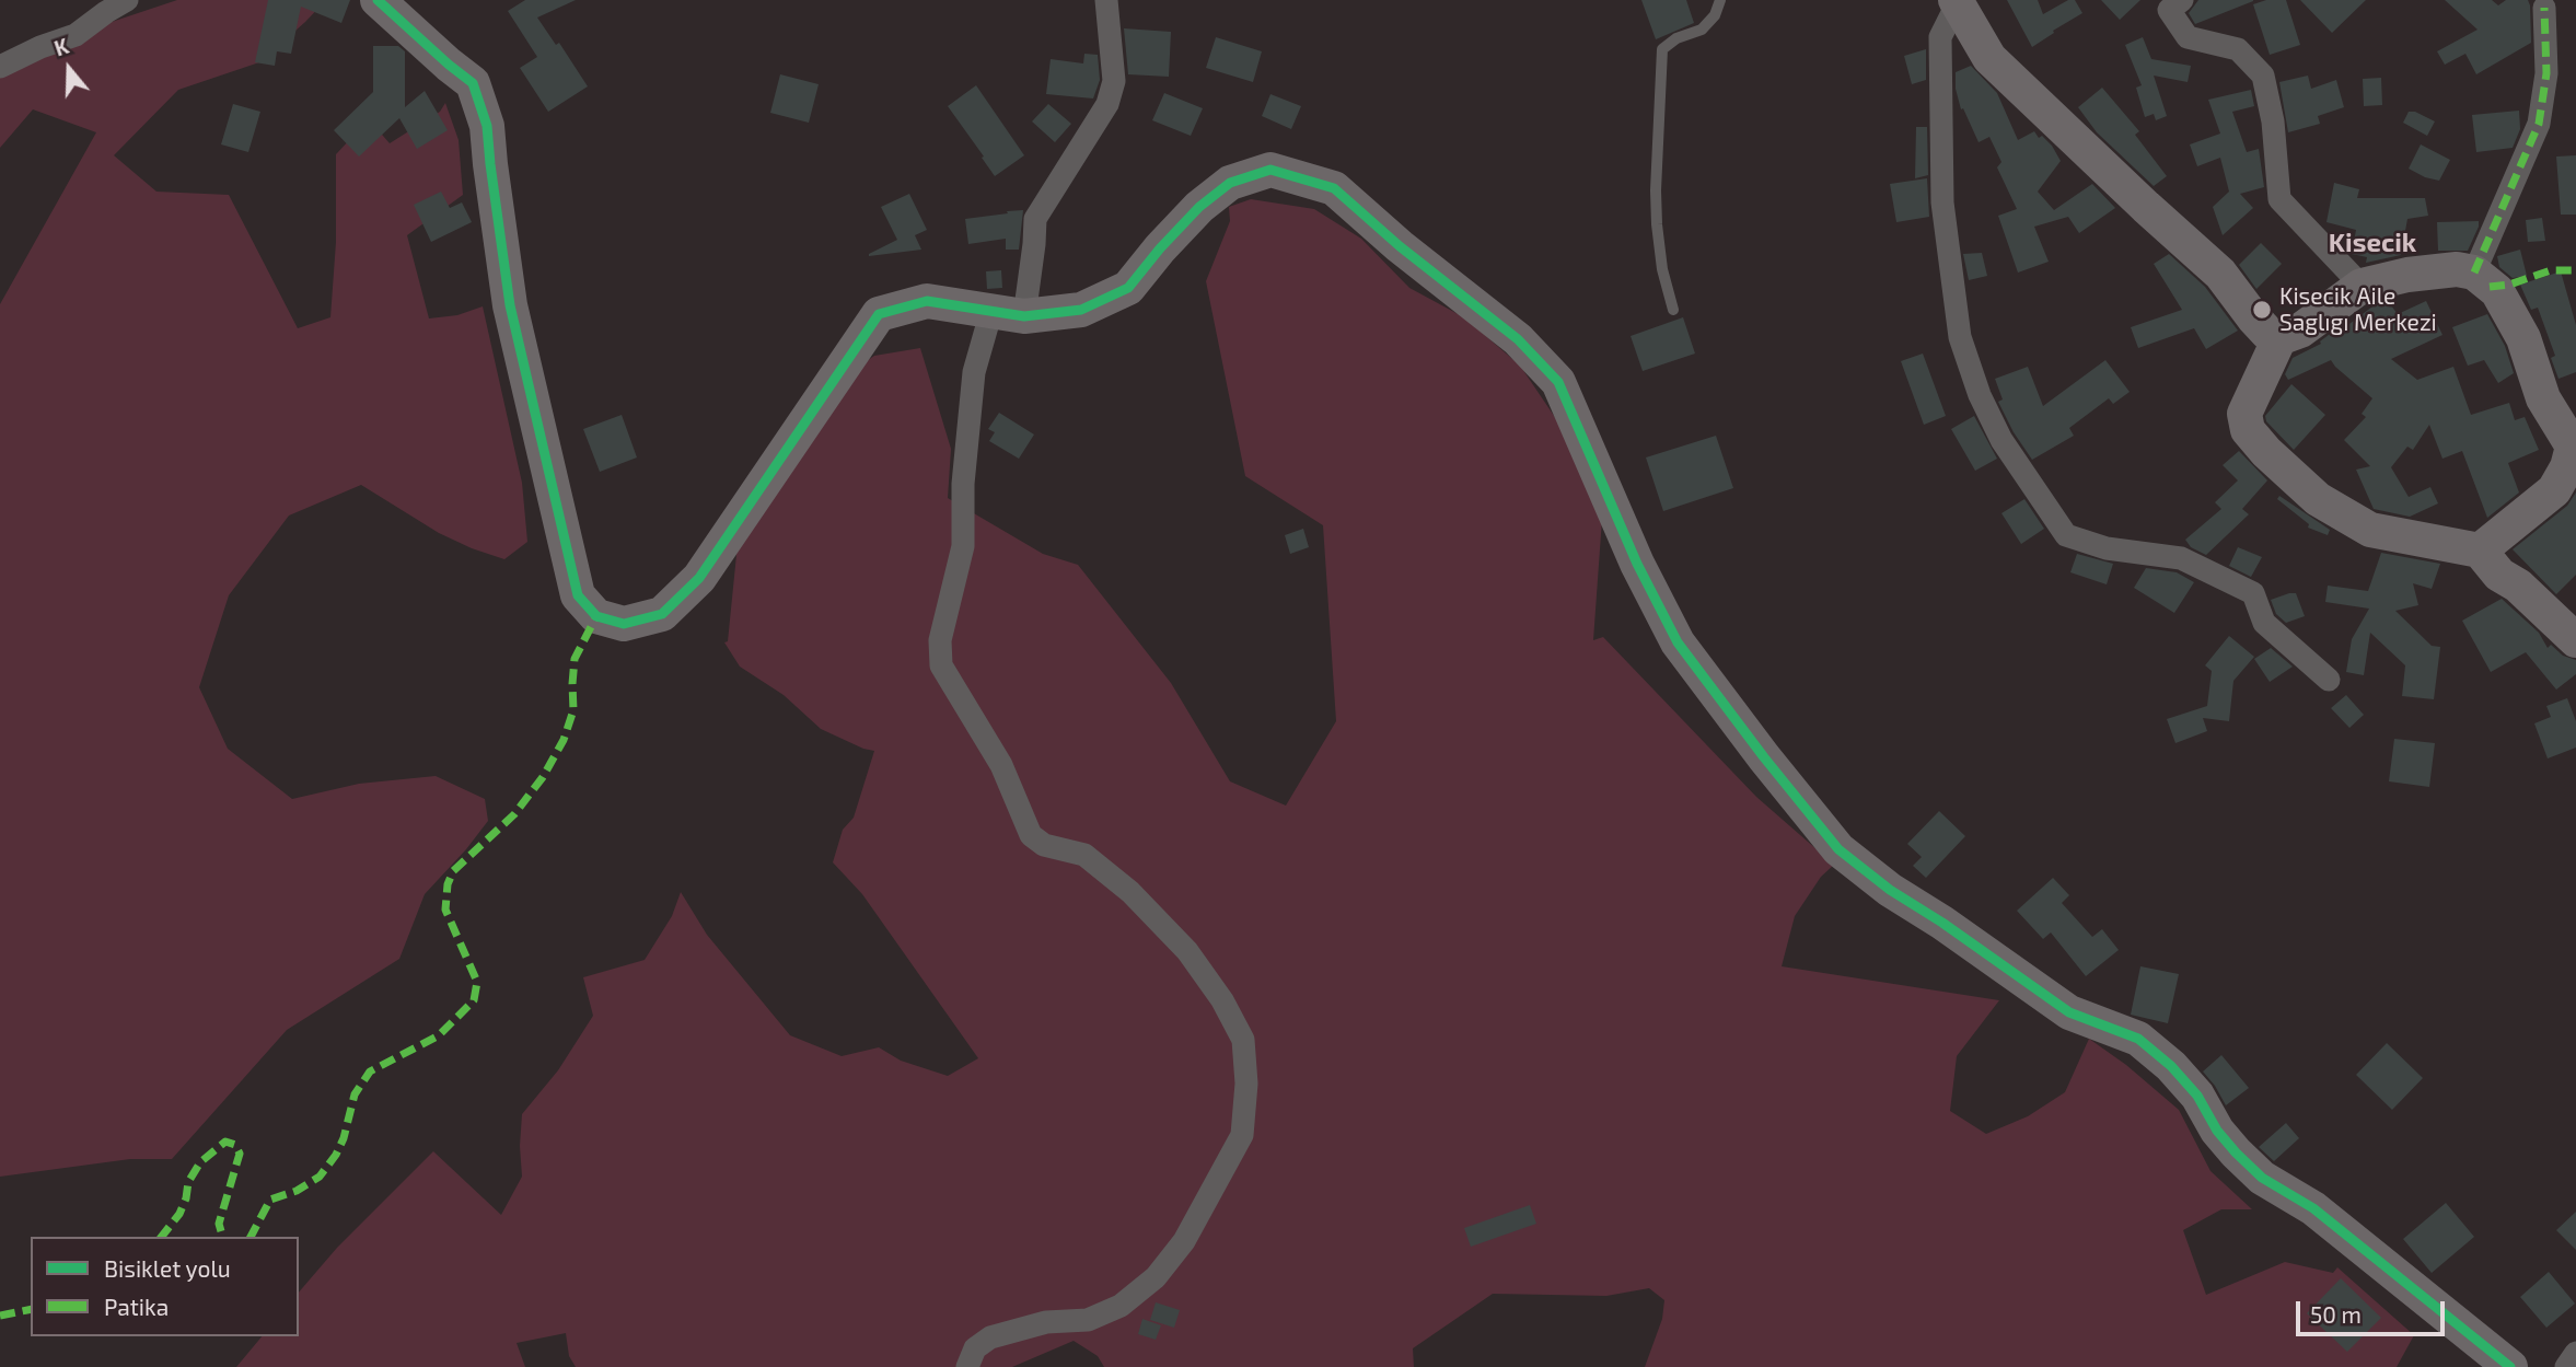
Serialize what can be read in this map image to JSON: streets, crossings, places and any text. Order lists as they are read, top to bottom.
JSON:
{
  "districts": ["Kisecik"],
  "places": ["Kisecik Aile Saglıgı Merkezi"],
  "legend": ["Bisiklet yolu", "Patika"],
  "scale_bar": "50 m",
  "north": "top"
}
